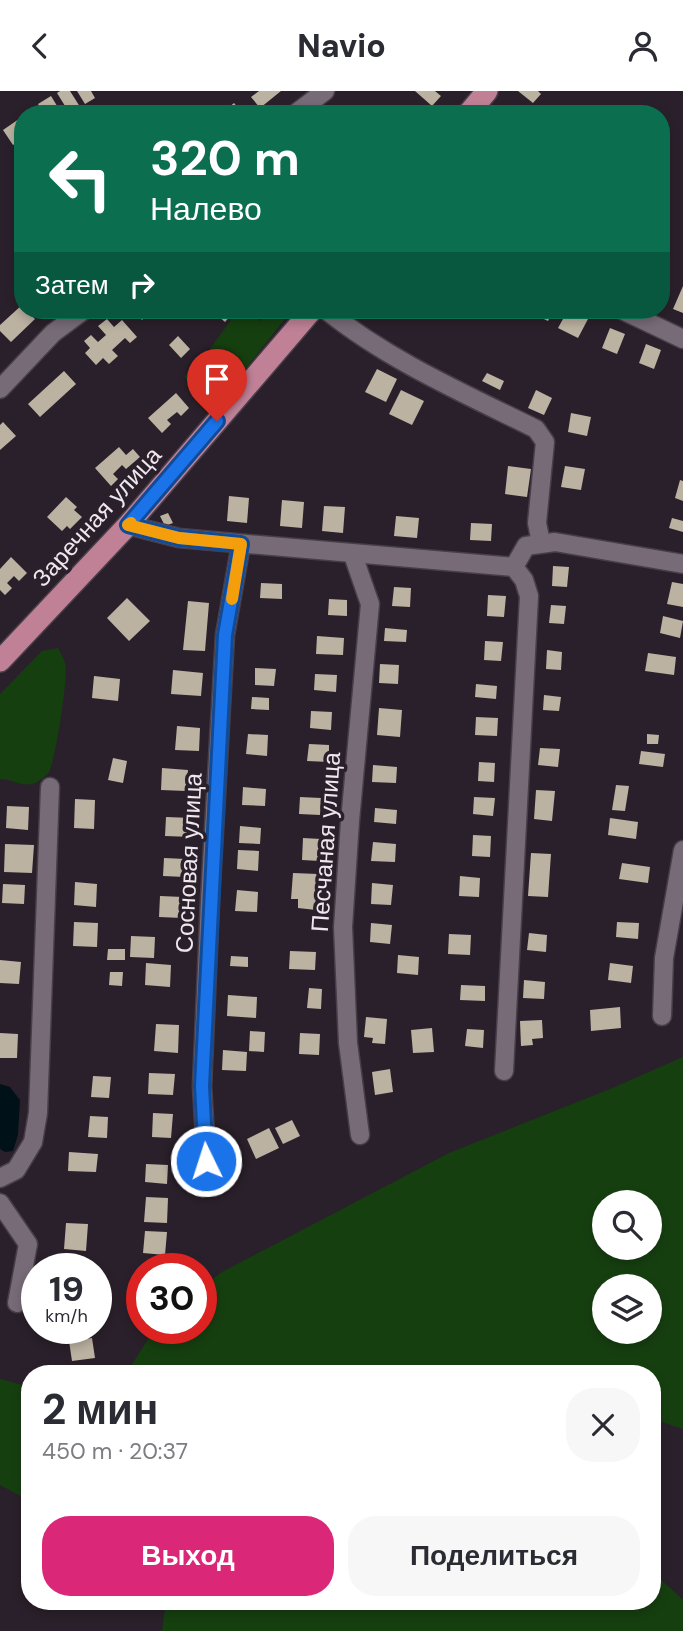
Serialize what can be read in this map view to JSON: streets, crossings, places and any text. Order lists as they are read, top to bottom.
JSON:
{
  "streets": {
    "main road": ["Заречная улица"],
    "street": ["Песчаная улица", "Сосновая улица"]
  },
  "page": {
    "header": "Navio",
    "turn": ["320 m", "Налево"],
    "then": "Затем",
    "speed": "19 km/h",
    "limit": "30",
    "heading": ["2 мин", "450 m · 20:37"],
    "buttons": ["Выход", "Поделиться"]
  }
}
